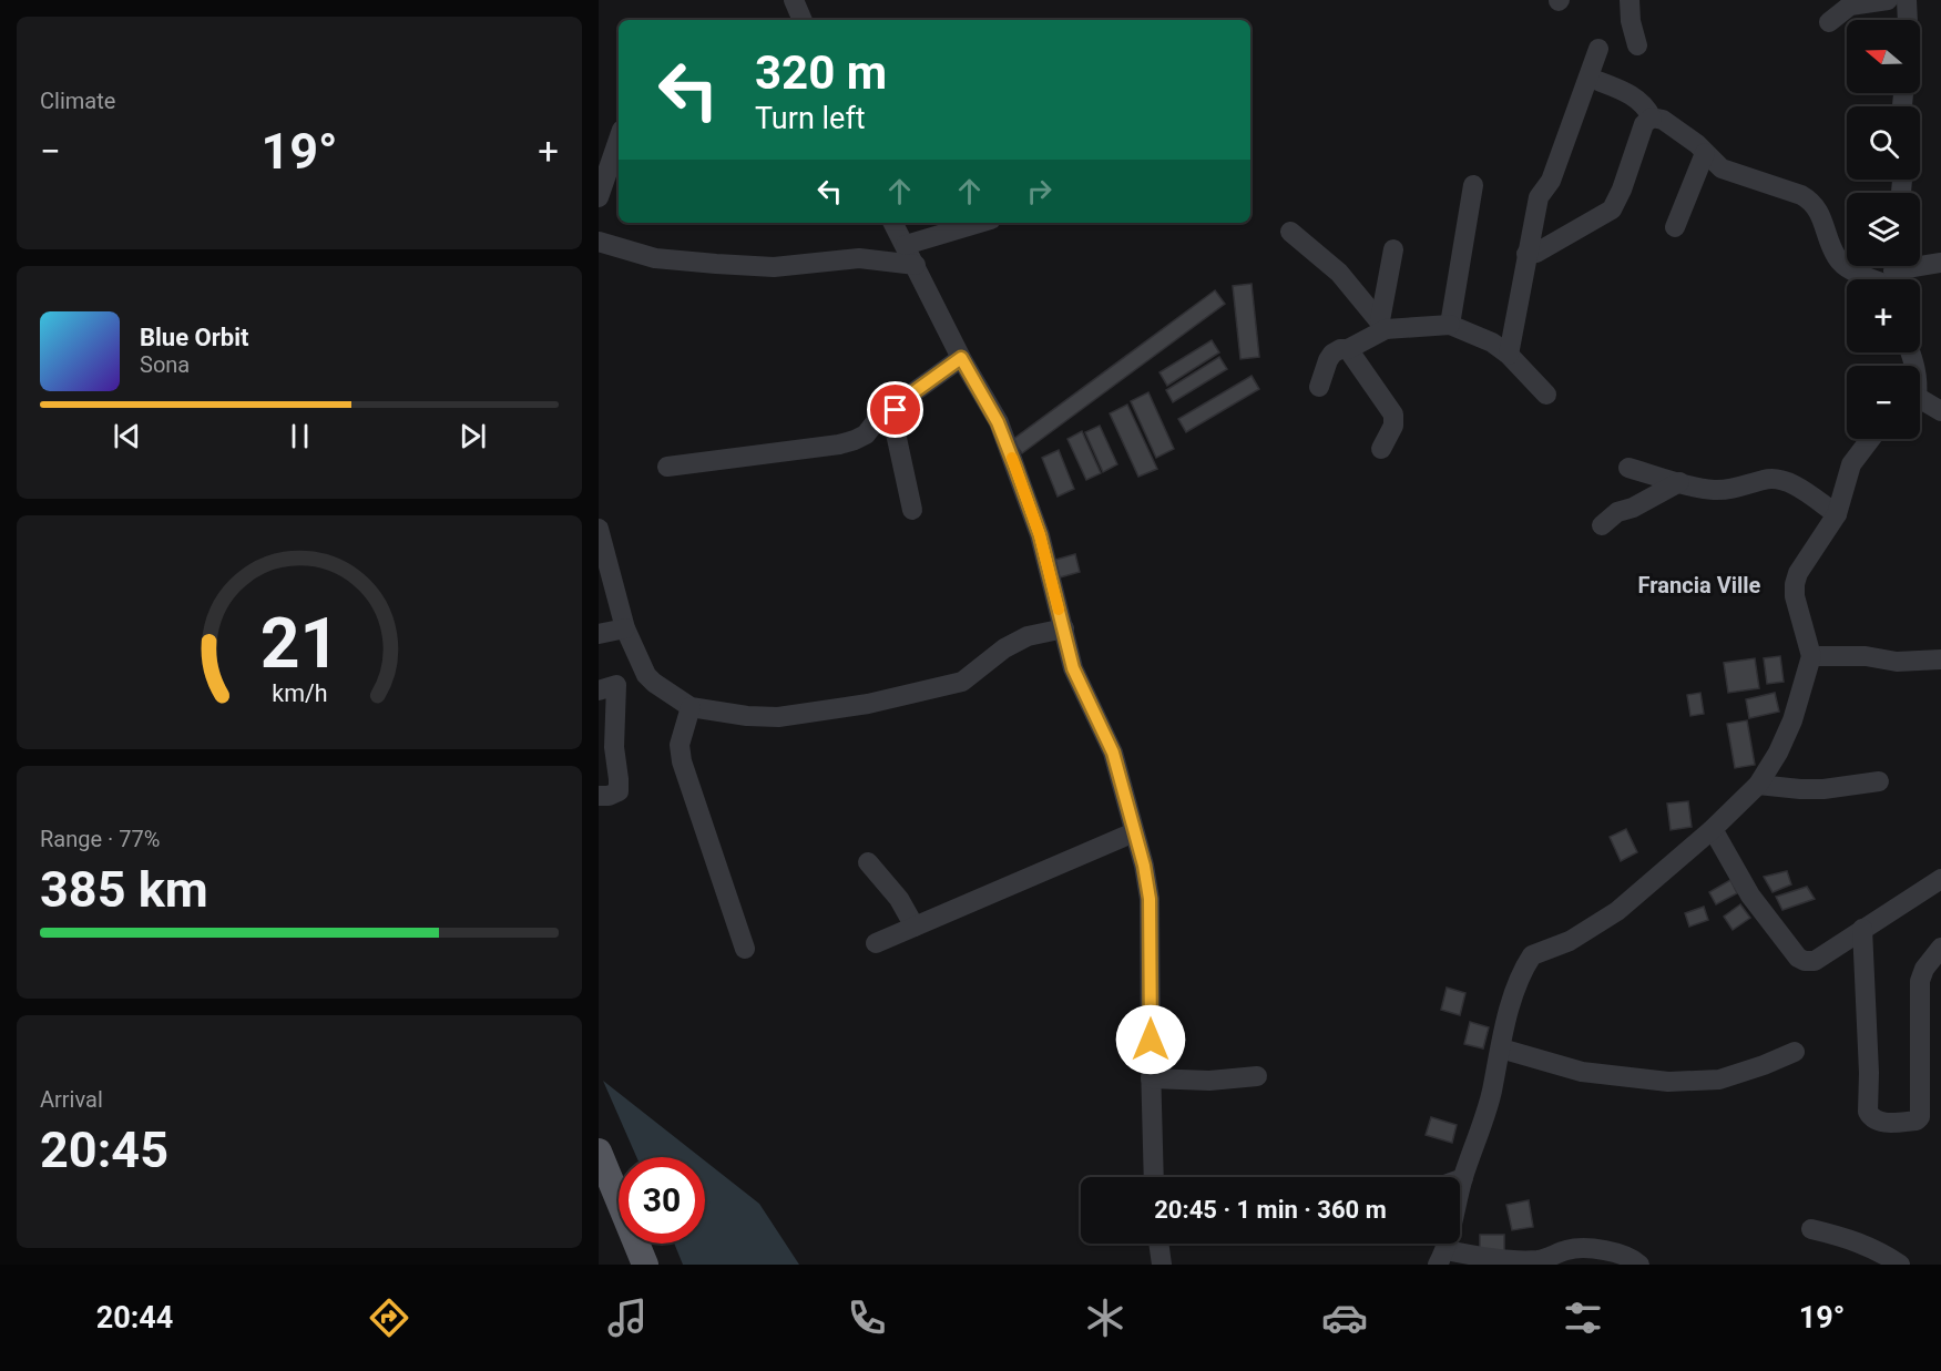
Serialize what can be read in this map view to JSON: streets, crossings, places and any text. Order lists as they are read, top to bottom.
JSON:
{
  "districts": ["Francia Ville"],
  "north": "left",
  "page": {
    "tile": [
      "Climate",
      ["Range · 77%", "385 km"],
      ["Arrival", "20:45"]
    ],
    "map_buttons": ["+", "−"],
    "turn": ["320 m", "Turn left"],
    "heat": ["−", "19°", "+"],
    "song": ["Blue Orbit", "Sona"],
    "limit": "30",
    "trip": "20:45 · 1 min · 360 m",
    "tabs": ["20:44", "19°"],
    "gauge": ["21", "km/h"]
  }
}
